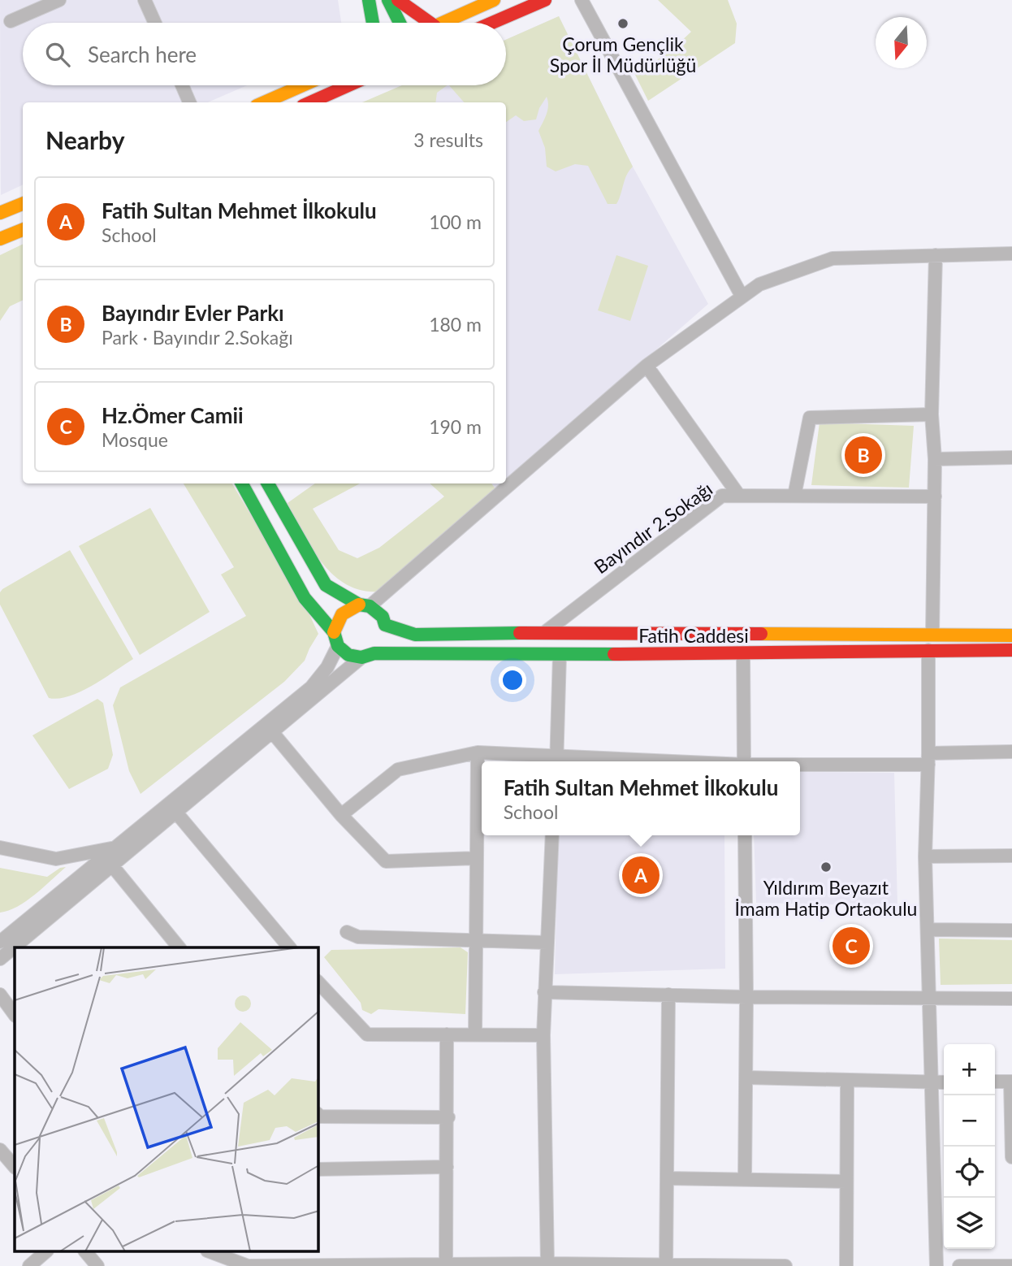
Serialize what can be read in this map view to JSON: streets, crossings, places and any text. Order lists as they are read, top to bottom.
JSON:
{
  "streets": {
    "main road": ["Fatih Caddesi"],
    "street": ["Bayındır 2.Sokağı"]
  },
  "crossings": [
    ["Bayındır 2.Sokağı", "Fatih Caddesi"]
  ],
  "places": ["Çorum Gençlik Spor İl Müdürlüğü", "Yıldırım Beyazıt İmam Hatip Ortaokulu"],
  "north": "bottom",
  "page": {
    "search": "Search here",
    "heading": ["Nearby", "3 results"],
    "list": [
      {
        "mark": "A",
        "name": "Fatih Sultan Mehmet İlkokulu",
        "note": "School",
        "value": "100 m"
      },
      {
        "mark": "B",
        "name": "Bayındır Evler Parkı",
        "note": "Park · Bayındır 2.Sokağı",
        "value": "180 m"
      },
      {
        "mark": "C",
        "name": "Hz.Ömer Camii",
        "note": "Mosque",
        "value": "190 m"
      }
    ],
    "pins": ["B", "A", "C"],
    "popup": ["Fatih Sultan Mehmet İlkokulu", "School"],
    "map_buttons": ["+", "−"]
  }
}
